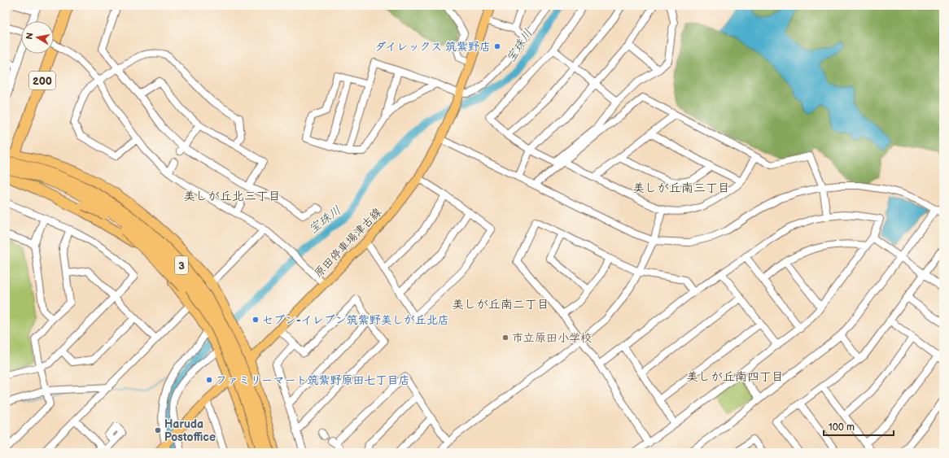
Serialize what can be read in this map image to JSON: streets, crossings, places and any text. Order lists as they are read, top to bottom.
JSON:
{
  "streets": {
    "highway": ["200", "3"],
    "main road": ["原田停車場津古線"]
  },
  "crossings": [
    ["200", "3"]
  ],
  "districts": [
    "美しが丘南三丁目",
    "美しが丘北三丁目",
    "美しが丘南二丁目",
    "美しが丘南四丁目"
  ],
  "water": ["宝珠川"],
  "places": [
    "ダイレックス 筑紫野店",
    "セブン-イレブン筑紫野美しが丘北店",
    "市立原田小学校",
    "ファミリーマート筑紫野原田七丁目店",
    "Haruda Postoffice"
  ],
  "scale_bar": "100 m",
  "north": "left"
}
